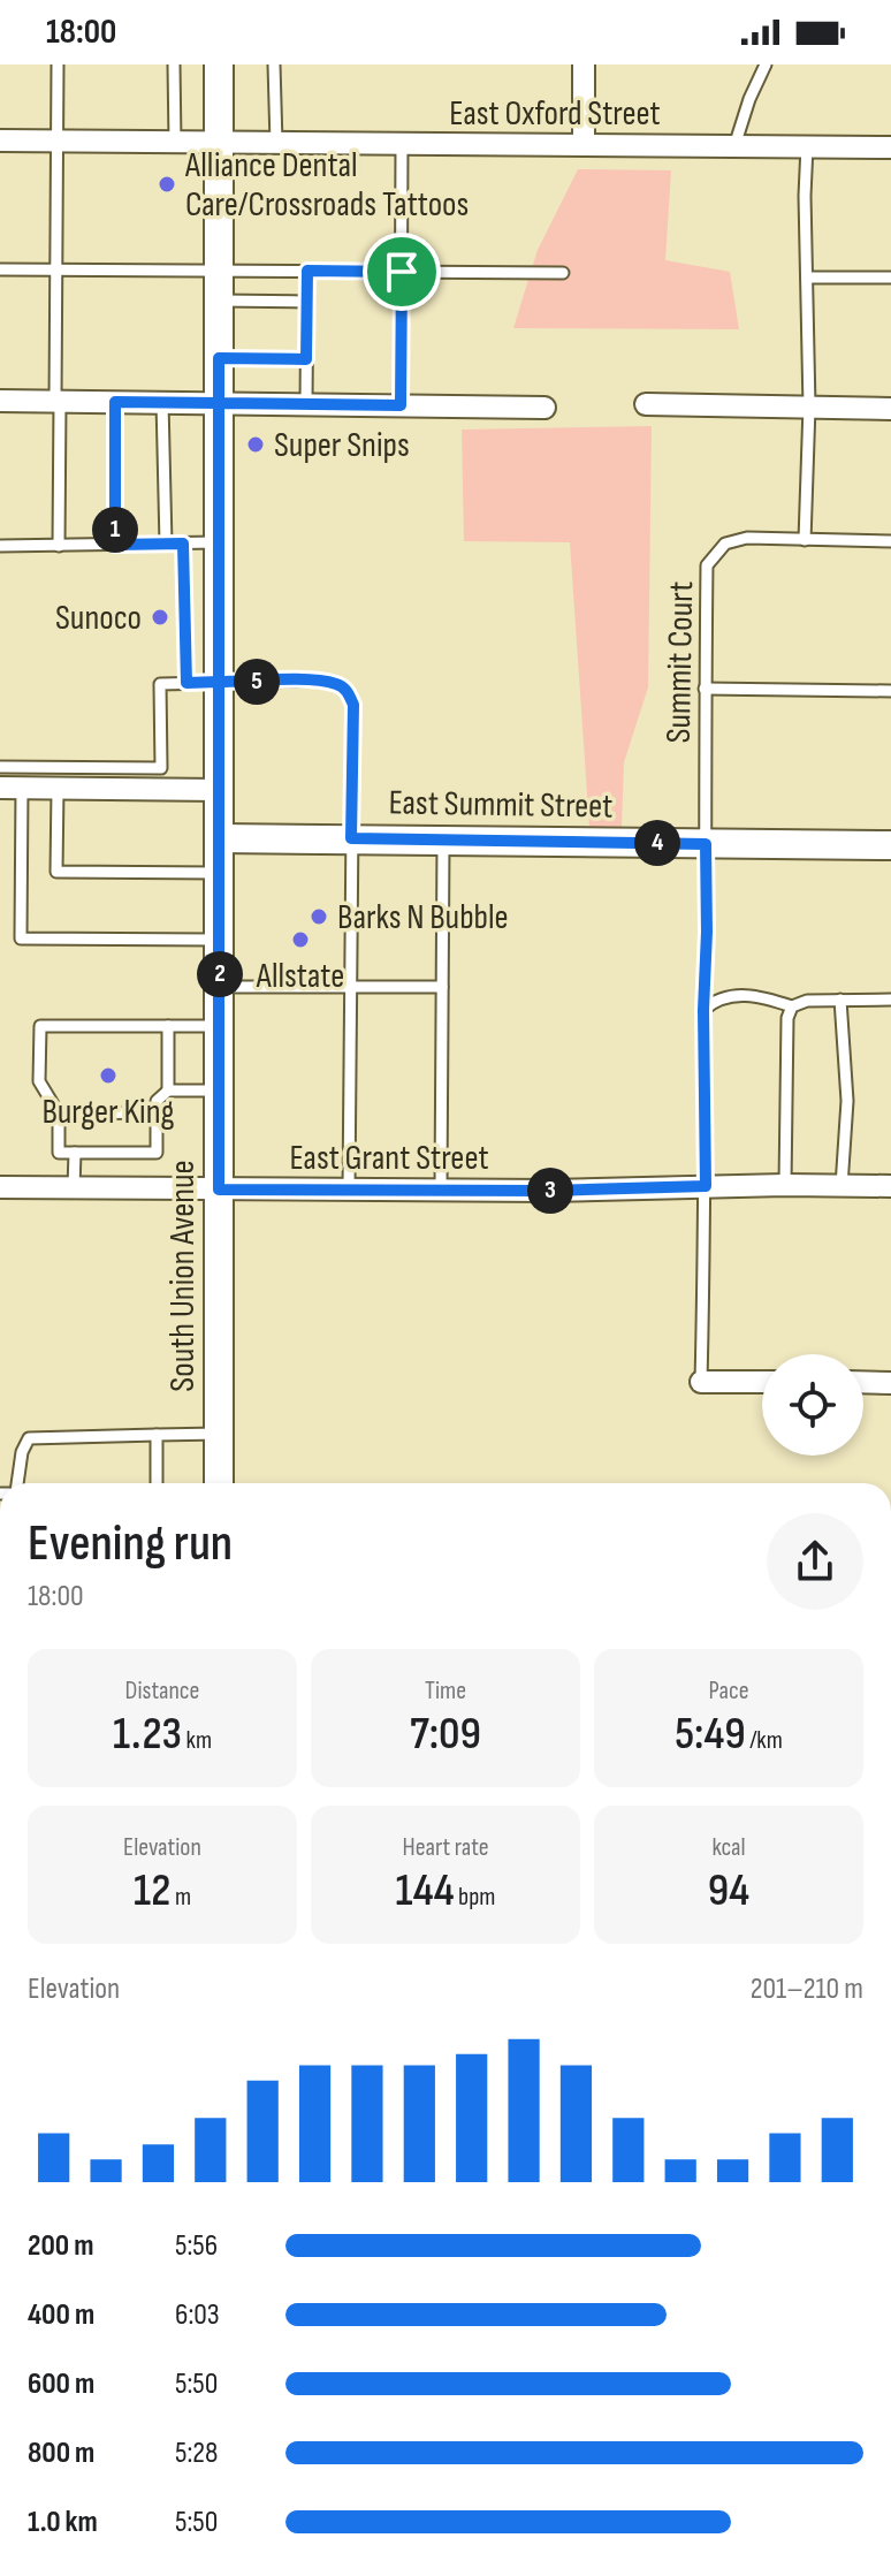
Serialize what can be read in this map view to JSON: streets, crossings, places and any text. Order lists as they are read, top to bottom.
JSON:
{
  "streets": {
    "main road": ["East Summit Street", "South Union Avenue"],
    "street": ["East Oxford Street", "East Grant Street"],
    "lane": ["Summit Court"]
  },
  "crossings": [
    ["East Oxford Street", "South Union Avenue"],
    ["Summit Court", "East Summit Street"],
    ["Summit Court", "East Grant Street"],
    ["East Summit Street", "South Union Avenue"],
    ["East Grant Street", "South Union Avenue"]
  ],
  "places": [
    "Alliance Dental Care/Crossroads Tattoos",
    "Super Snips",
    "Sunoco",
    "Barks N Bubble",
    "Allstate",
    "Burger King"
  ],
  "page": {
    "status": "18:00",
    "pins": [
      "1",
      "5",
      "4",
      "2",
      "3"
    ],
    "heading": ["Evening run", "18:00"],
    "stats": [
      ["Distance", "1.23 km"],
      ["Time", "7:09"],
      ["Pace", "5:49 /km"],
      ["Elevation", "12 m"],
      ["Heart rate", "144 bpm"],
      ["kcal", "94"]
    ],
    "chart": ["Elevation", "201–210 m"],
    "list": [
      {
        "name": "200 m",
        "note": "5:56"
      },
      {
        "name": "400 m",
        "note": "6:03"
      },
      {
        "name": "600 m",
        "note": "5:50"
      },
      {
        "name": "800 m",
        "note": "5:28"
      },
      {
        "name": "1.0 km",
        "note": "5:50"
      }
    ]
  }
}
